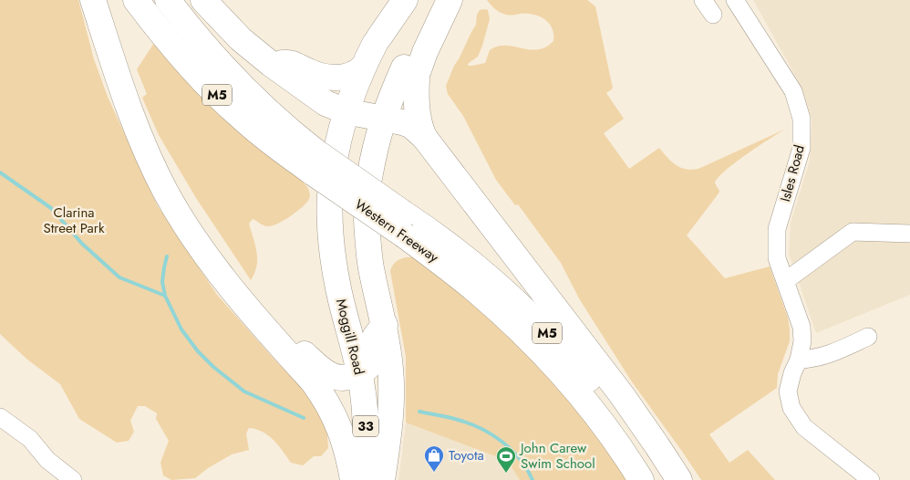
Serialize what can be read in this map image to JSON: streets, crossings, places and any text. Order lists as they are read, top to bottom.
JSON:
{
  "streets": {
    "highway": [
      "M5",
      "Western Freeway",
      "Moggill Road",
      "33"
    ],
    "street": ["Isles Road"]
  },
  "crossings": [
    ["Western Freeway", "Moggill Road"]
  ],
  "parks": ["Clarina Street Park"],
  "places": {
    "shop": ["Toyota"],
    "sports": ["John Carew Swim School"]
  }
}
